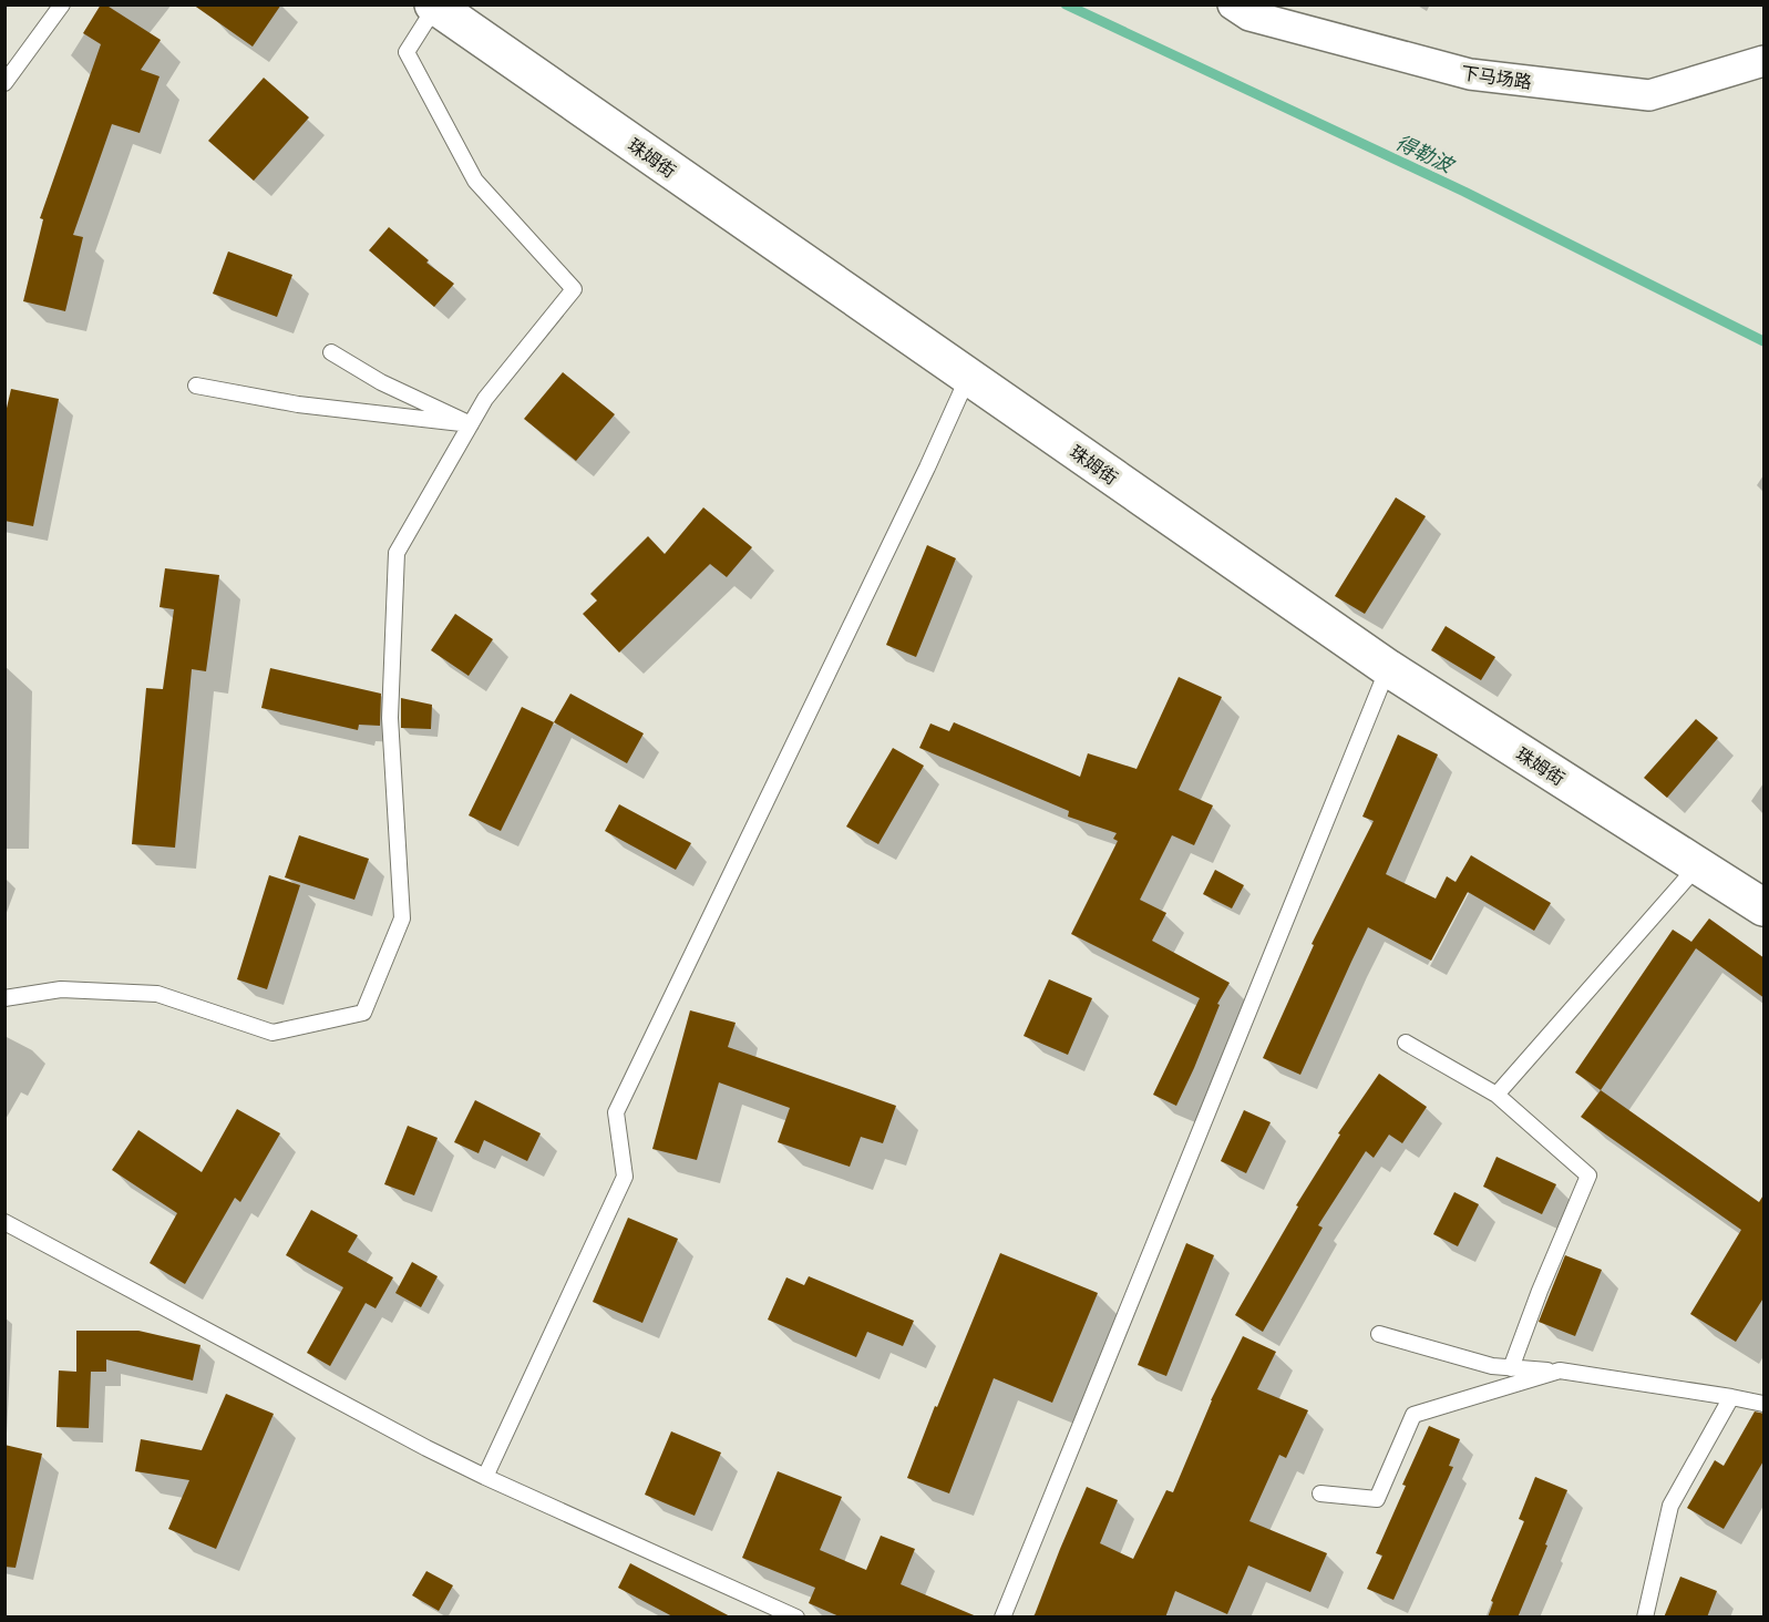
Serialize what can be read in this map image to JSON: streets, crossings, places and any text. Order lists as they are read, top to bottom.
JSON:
{
  "streets": {
    "main road": ["珠姆街"],
    "street": ["下马场路"]
  },
  "water": ["得勒波"]
}
